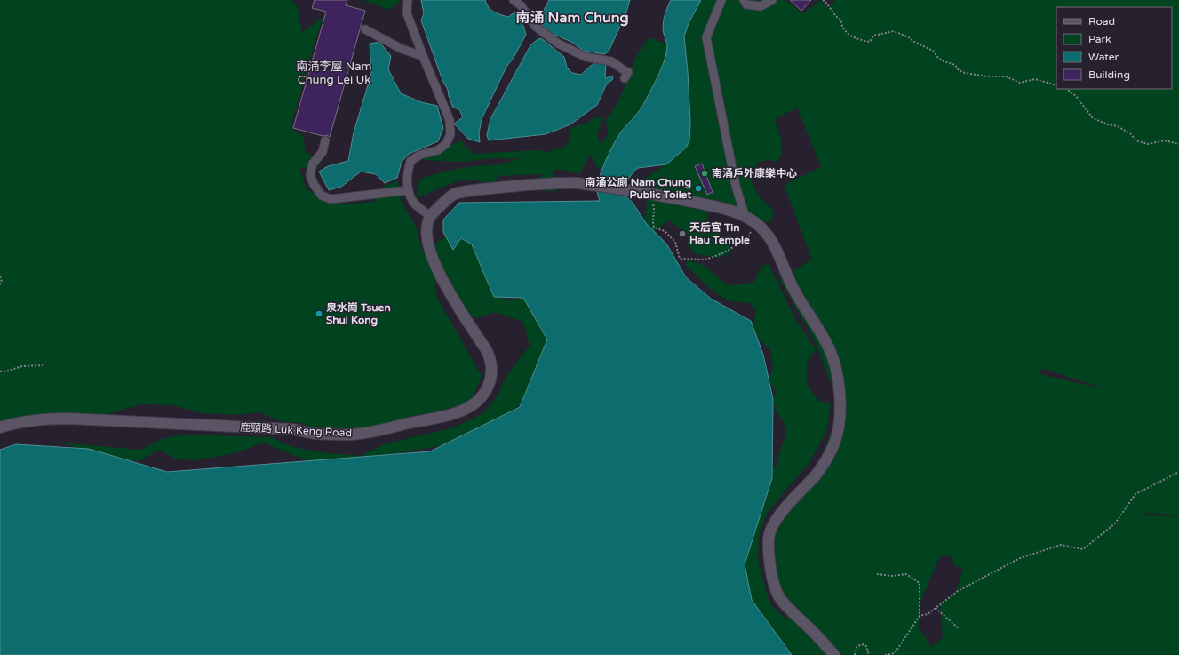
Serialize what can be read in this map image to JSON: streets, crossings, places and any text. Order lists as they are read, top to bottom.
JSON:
{
  "streets": {
    "street": ["鹿頸路 Luk Keng Road"]
  },
  "districts": ["南涌 Nam Chung", "南涌李屋 Nam Chung Lei Uk"],
  "places": [
    "南涌戶外康樂中心",
    "南涌公廁 Nam Chung Public Toilet",
    "天后宮 Tin Hau Temple",
    "泉水崗 Tsuen Shui Kong"
  ],
  "legend": [
    "Road",
    "Park",
    "Water",
    "Building"
  ]
}
